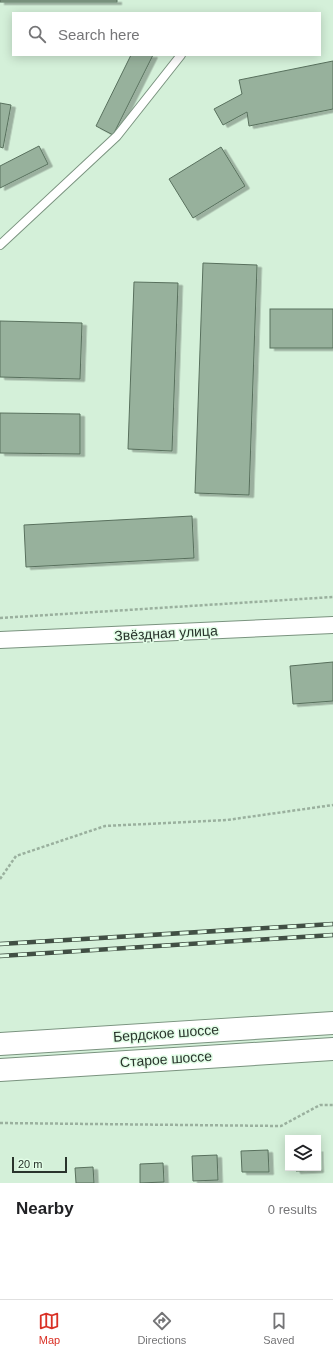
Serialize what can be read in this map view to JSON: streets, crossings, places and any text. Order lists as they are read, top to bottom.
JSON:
{
  "streets": {
    "highway": ["Бердское шоссе", "Старое шоссе"],
    "street": ["Звёздная улица"]
  },
  "scale_bar": "20 m",
  "page": {
    "search": "Search here",
    "scale": "20 m",
    "heading": ["Nearby", "0 results"],
    "nav": ["Map", "Directions", "Saved"]
  }
}
